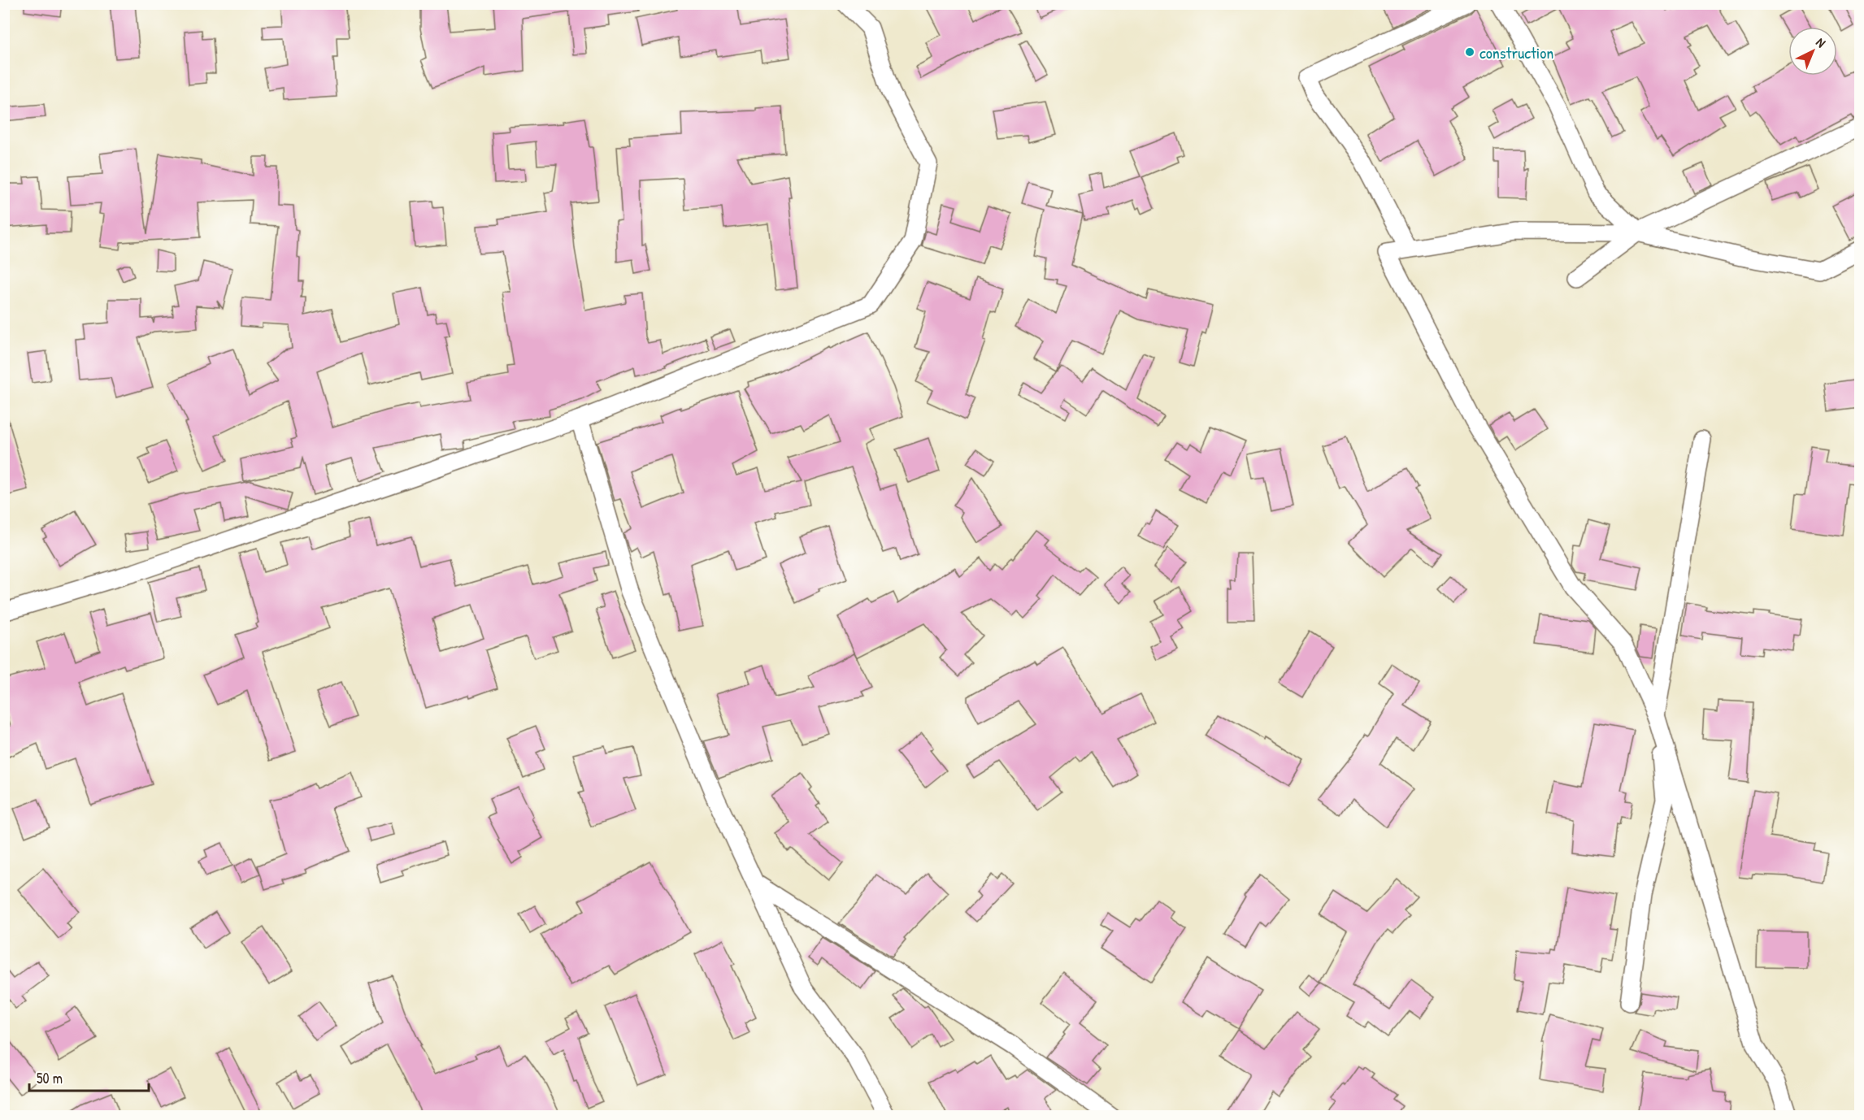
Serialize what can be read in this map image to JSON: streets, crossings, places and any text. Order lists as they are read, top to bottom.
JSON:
{
  "places": ["construction"],
  "scale_bar": "50 m",
  "north": "top right"
}
